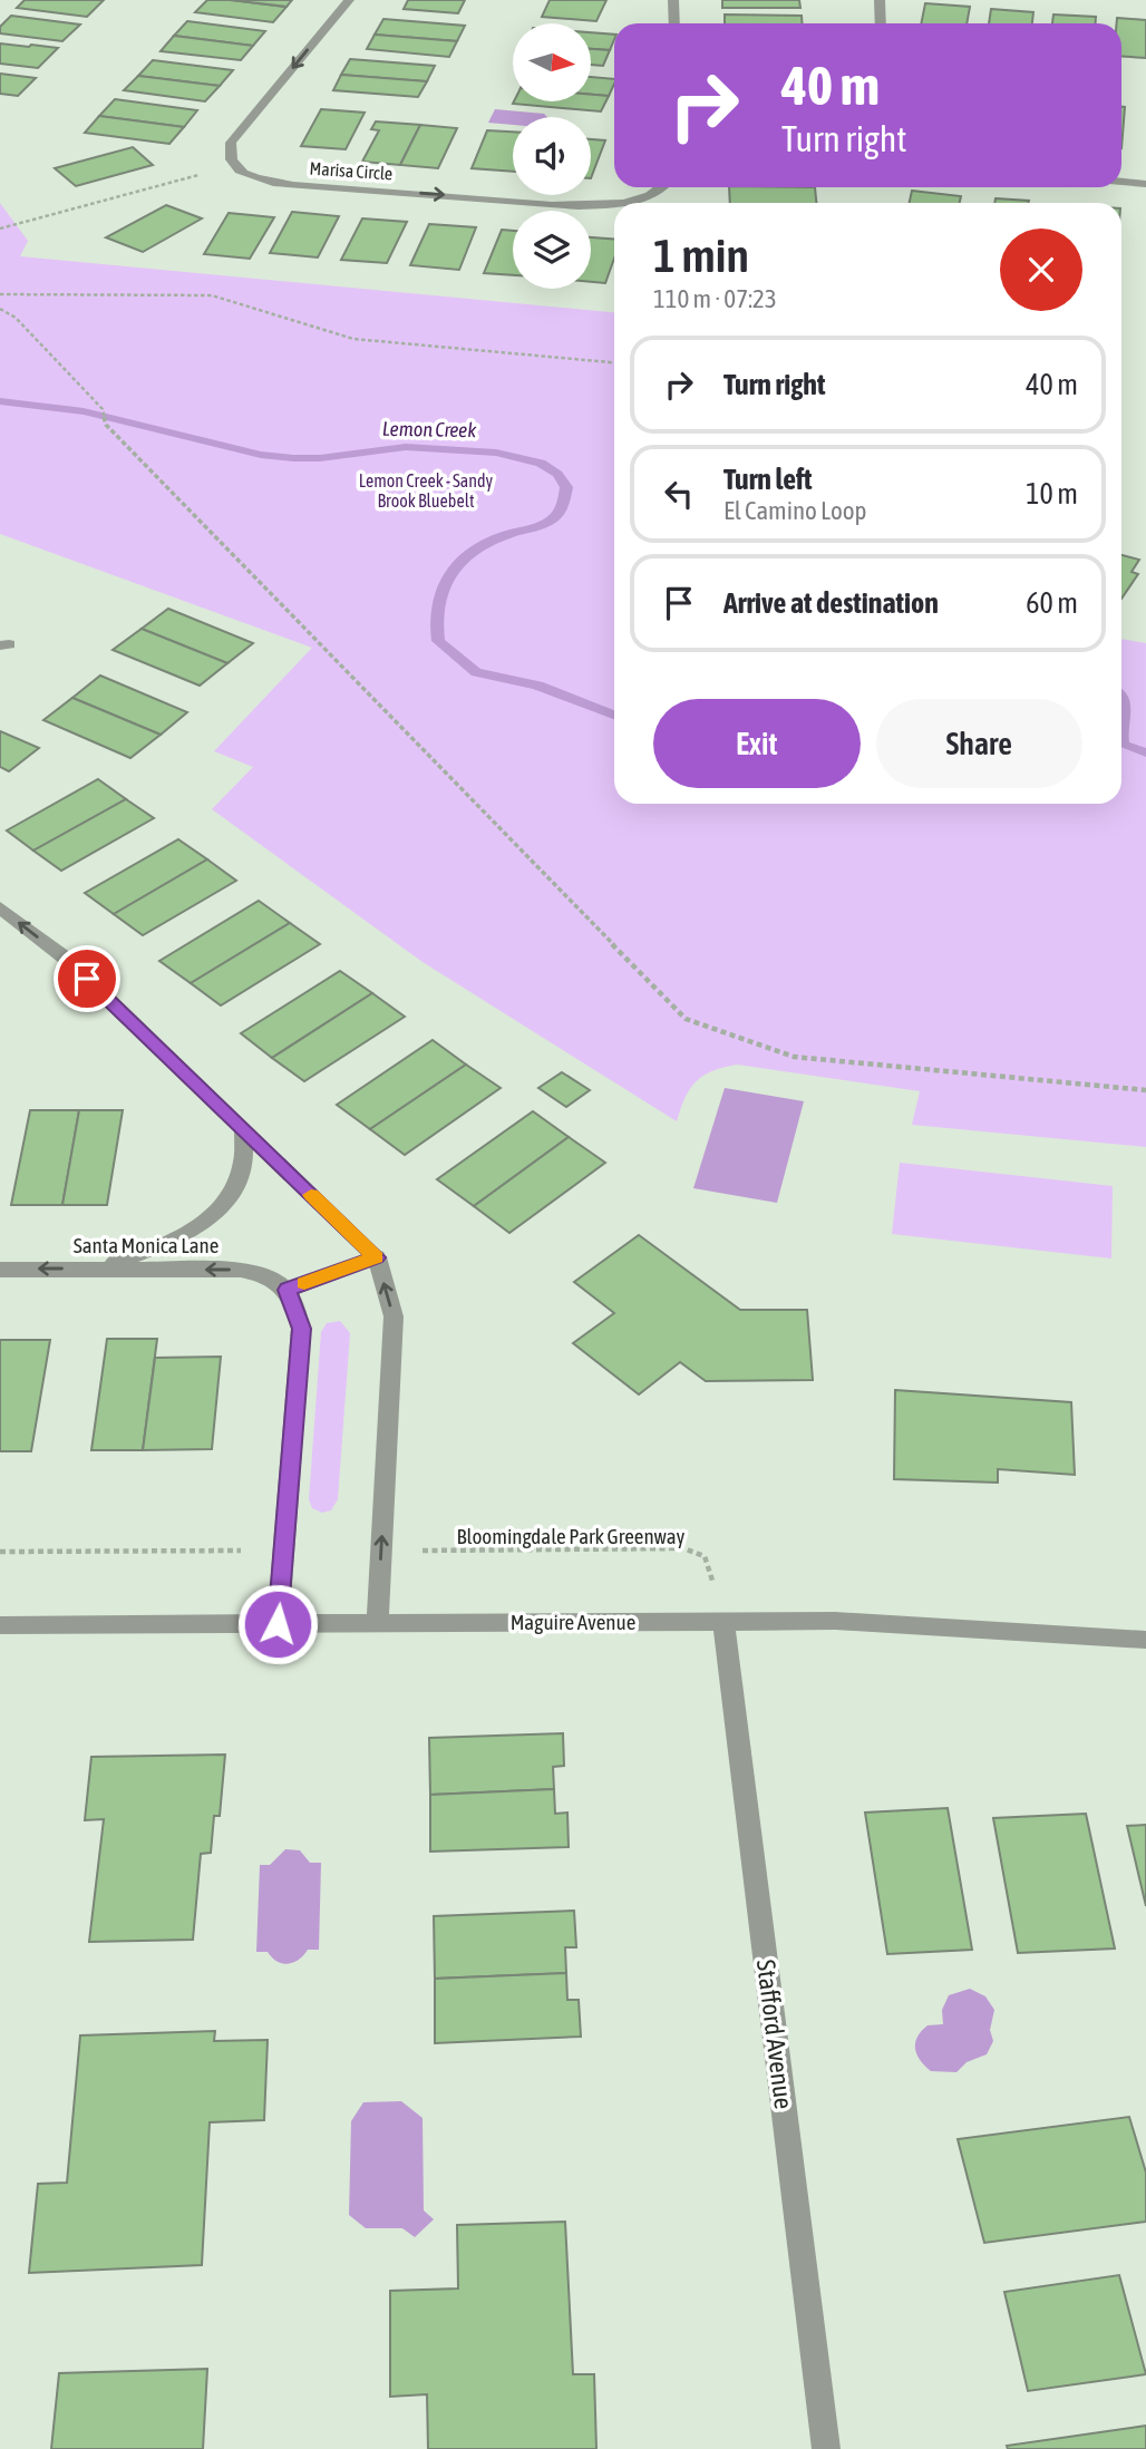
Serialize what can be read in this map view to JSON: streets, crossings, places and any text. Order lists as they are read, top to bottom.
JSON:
{
  "streets": {
    "street": [
      "Marisa Circle",
      "Santa Monica Lane",
      "Maguire Avenue",
      "Stafford Avenue"
    ],
    "path": ["Bloomingdale Park Greenway"]
  },
  "crossings": [
    ["Maguire Avenue", "Stafford Avenue"]
  ],
  "one_way": ["Santa Monica Lane"],
  "water": ["Lemon Creek"],
  "parks": ["Lemon Creek - Sandy Brook Bluebelt"],
  "north": "right",
  "page": {
    "turn": ["40 m", "Turn right"],
    "heading": ["1 min", "110 m · 07:23"],
    "list": [
      {
        "name": "Turn right",
        "value": "40 m"
      },
      {
        "name": "Turn left",
        "note": "El Camino Loop",
        "value": "10 m"
      },
      {
        "name": "Arrive at destination",
        "value": "60 m"
      }
    ],
    "buttons": ["Exit", "Share"]
  }
}
